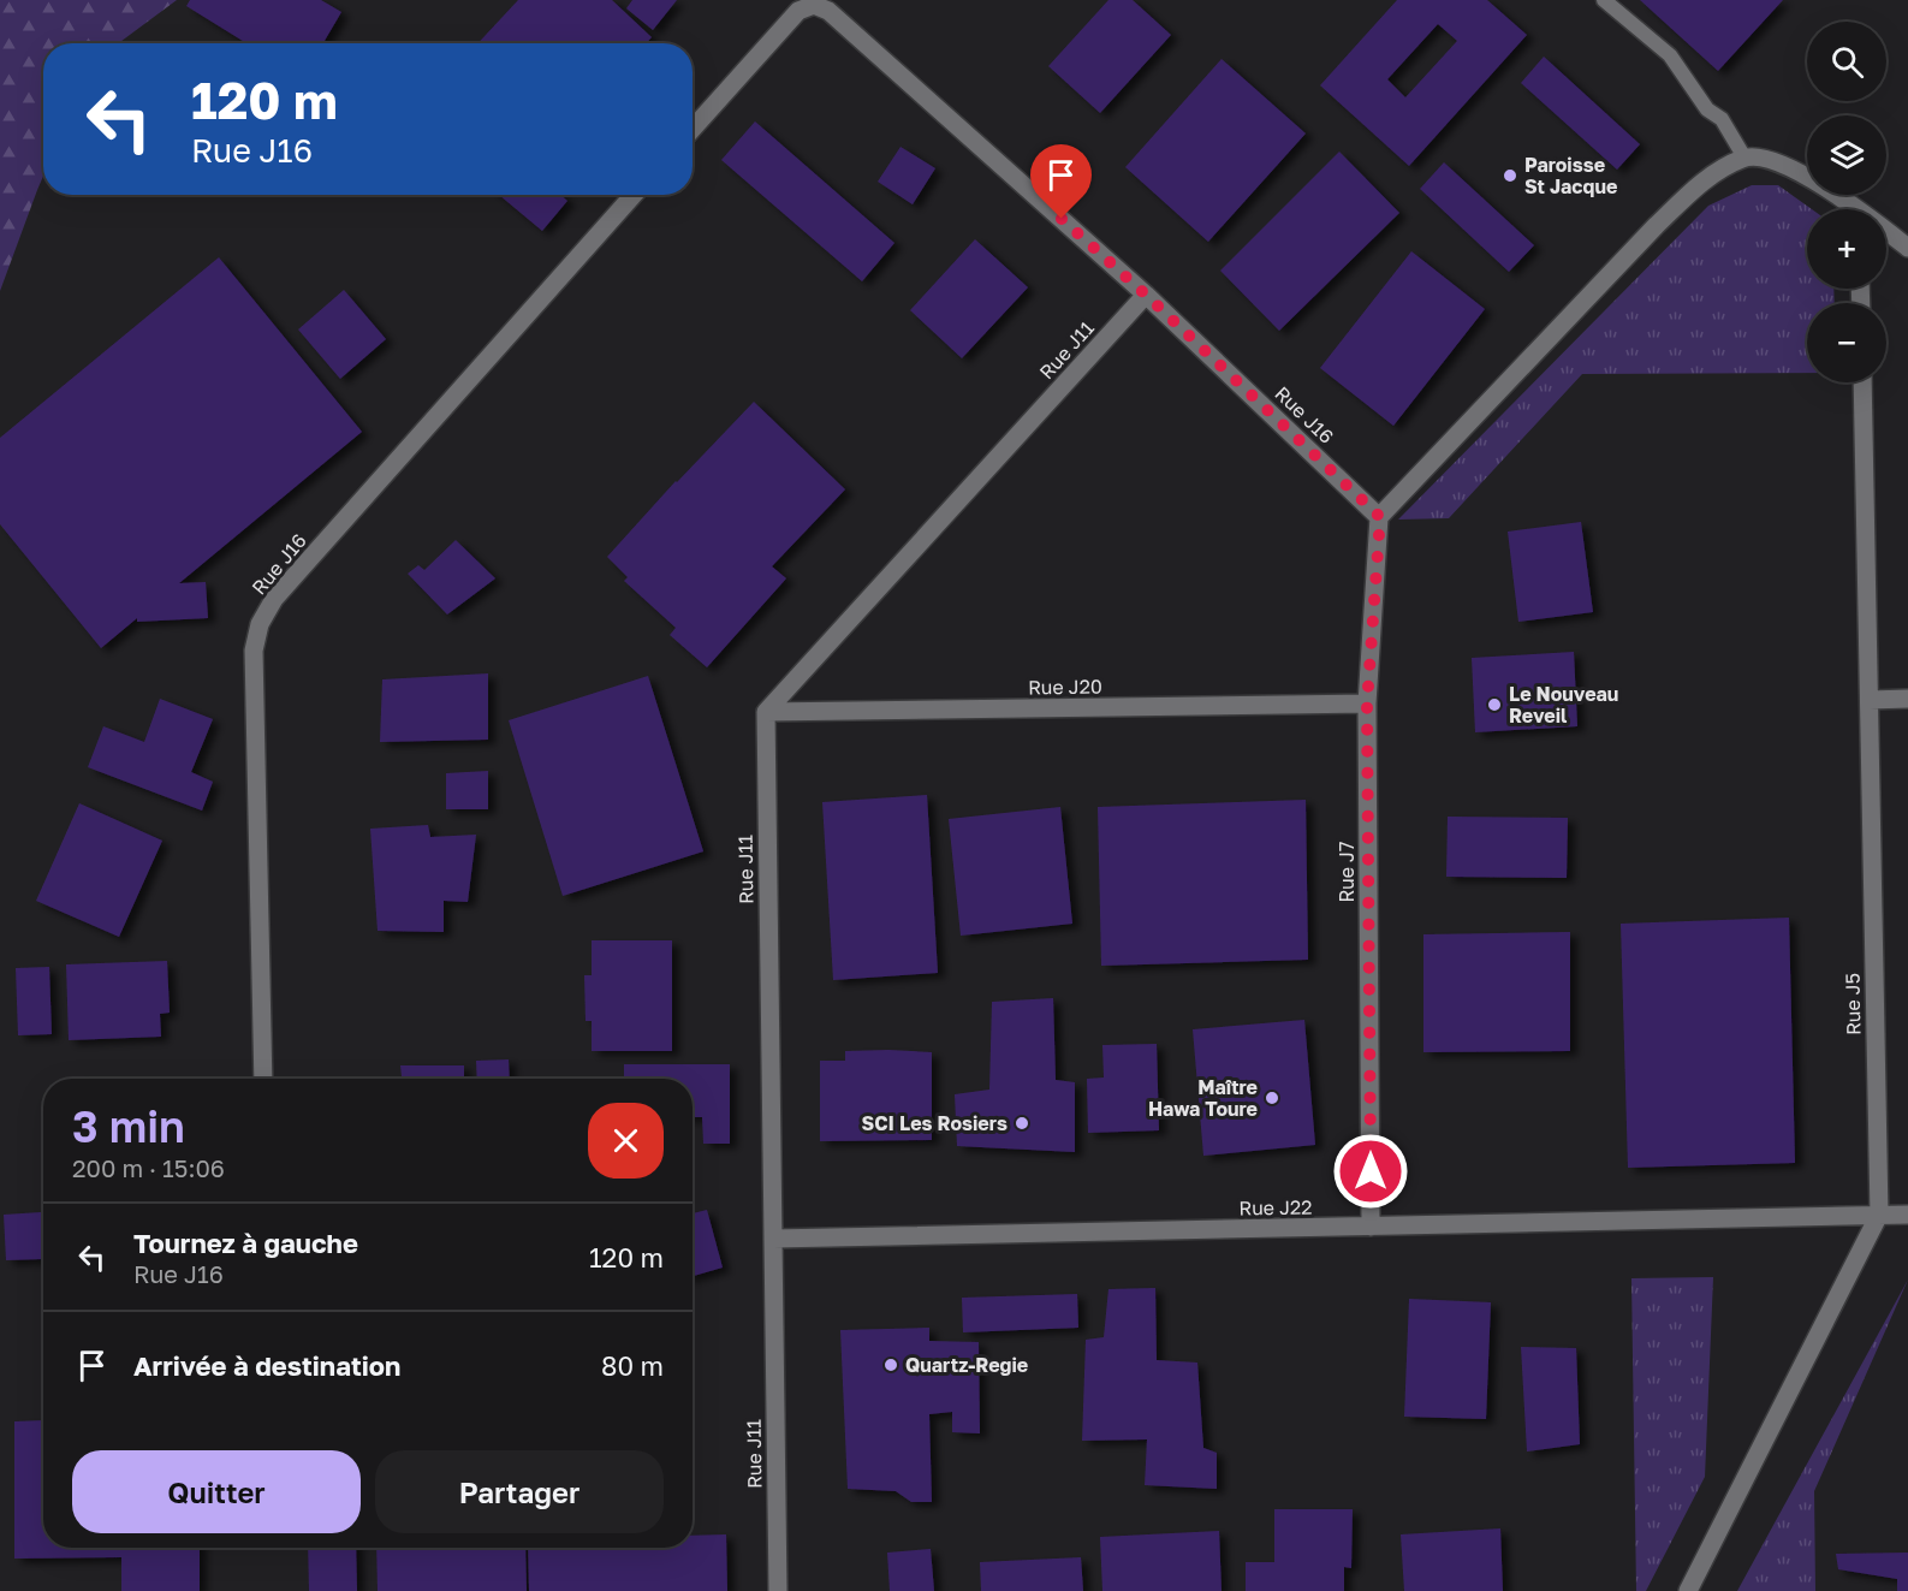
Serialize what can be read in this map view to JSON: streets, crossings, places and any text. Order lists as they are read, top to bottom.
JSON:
{
  "streets": {
    "street": [
      "Rue J11",
      "Rue J16",
      "Rue J20",
      "Rue J7",
      "Rue J5",
      "Rue J22"
    ]
  },
  "crossings": [
    ["Rue J11", "Rue J16"],
    ["Rue J11", "Rue J20"],
    ["Rue J11", "Rue J22"],
    ["Rue J16", "Rue J7"],
    ["Rue J20", "Rue J7"],
    ["Rue J7", "Rue J22"],
    ["Rue J5", "Rue J22"]
  ],
  "places": [
    "Paroisse St Jacque",
    "Le Nouveau Reveil",
    "Maître Hawa Toure",
    "SCI Les Rosiers",
    "Quartz-Regie"
  ],
  "page": {
    "map_buttons": ["+", "−"],
    "turn": ["120 m", "Rue J16"],
    "heading": ["3 min", "200 m · 15:06"],
    "list": [
      {
        "name": "Tournez à gauche",
        "note": "Rue J16",
        "value": "120 m"
      },
      {
        "name": "Arrivée à destination",
        "value": "80 m"
      }
    ],
    "buttons": ["Quitter", "Partager"]
  }
}
